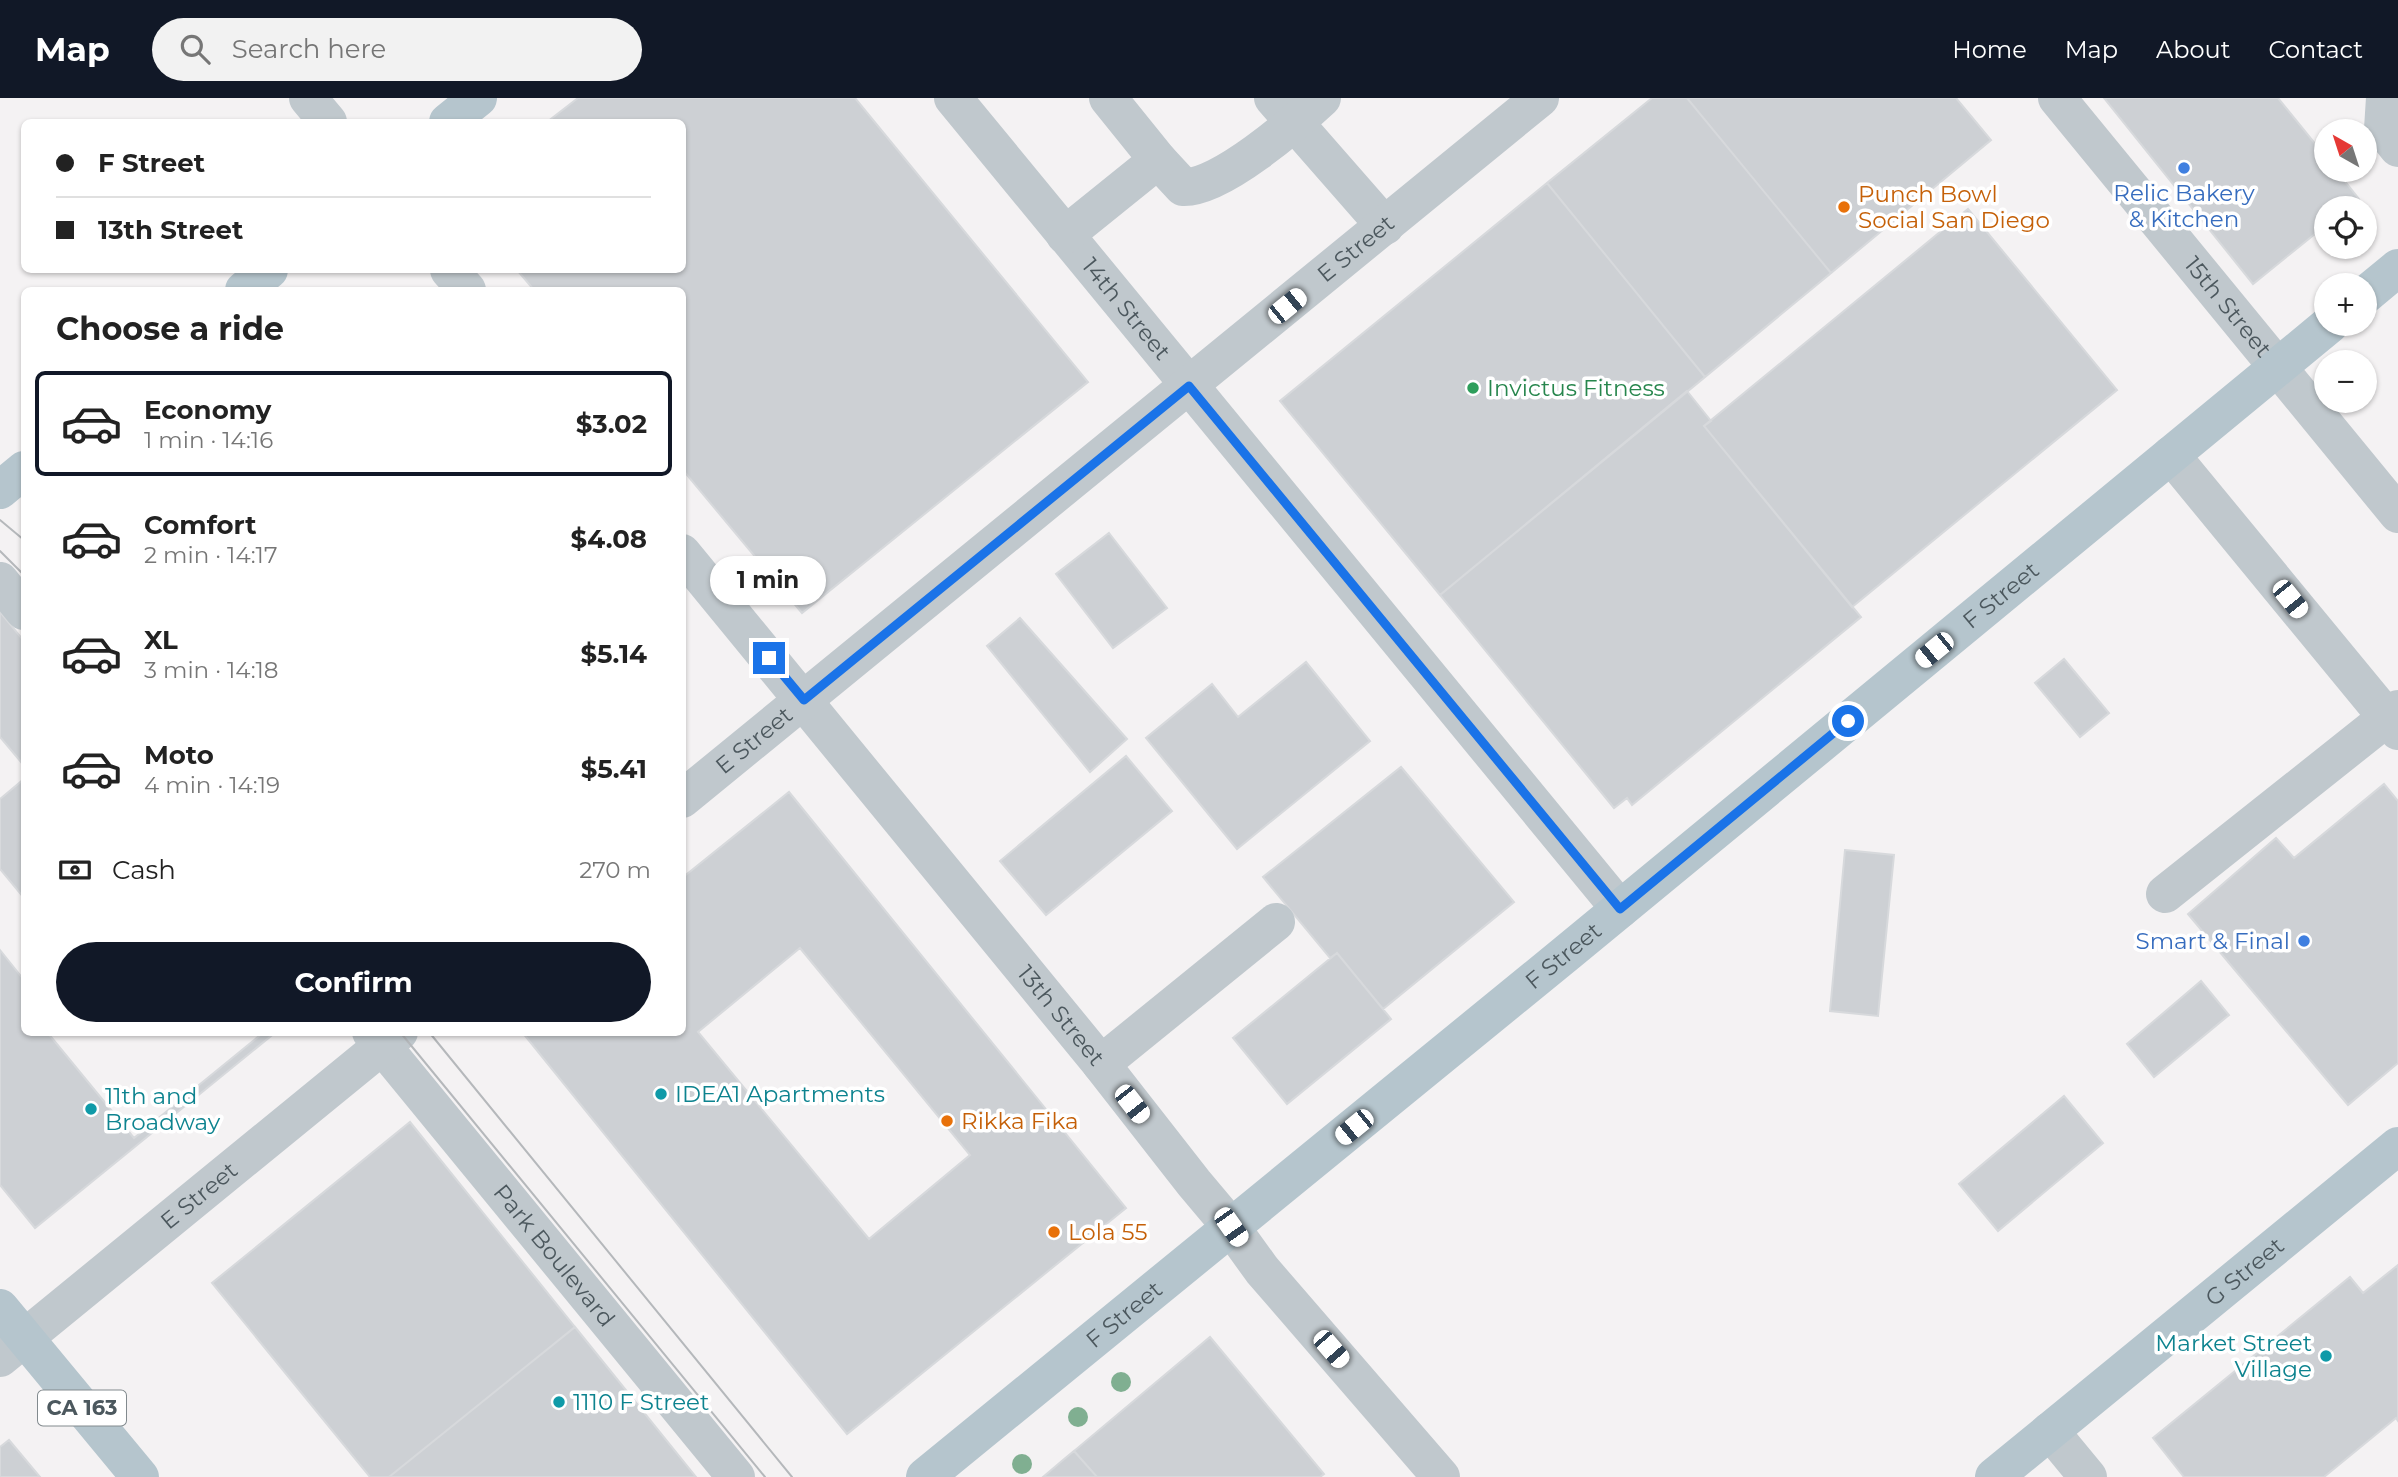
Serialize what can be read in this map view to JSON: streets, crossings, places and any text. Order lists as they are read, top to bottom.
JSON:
{
  "streets": {
    "main road": ["F Street", "G Street", "CA 163"],
    "street": [
      "E Street",
      "15th Street",
      "14th Street",
      "13th Street",
      "Park Boulevard"
    ]
  },
  "crossings": [
    ["E Street", "14th Street"],
    ["E Street", "13th Street"],
    ["E Street", "Park Boulevard"],
    ["E Street", "CA 163"],
    ["15th Street", "F Street"],
    ["14th Street", "F Street"],
    ["F Street", "13th Street"]
  ],
  "places": [
    "Relic Bakery & Kitchen",
    "Punch Bowl Social San Diego",
    "Invictus Fitness",
    "Smart & Final",
    "IDEA1 Apartments",
    "11th and Broadway",
    "Rikka Fika",
    "Lola 55",
    "Market Street Village",
    "1110 F Street"
  ],
  "north": "top left",
  "page": {
    "header": "Map",
    "search": "Search here",
    "nav": [
      "Home",
      "Map",
      "About",
      "Contact"
    ],
    "map_buttons": ["+", "−"],
    "banner": ["F Street", "13th Street"],
    "heading": "Choose a ride",
    "list": [
      {
        "name": "Economy",
        "note": "1 min · 14:16",
        "value": "$3.02"
      },
      {
        "name": "Comfort",
        "note": "2 min · 14:17",
        "value": "$4.08"
      },
      {
        "name": "XL",
        "note": "3 min · 14:18",
        "value": "$5.14"
      },
      {
        "name": "Moto",
        "note": "4 min · 14:19",
        "value": "$5.41"
      }
    ],
    "bubble": "1 min",
    "pay": ["Cash", "270 m"],
    "buttons": "Confirm"
  }
}
